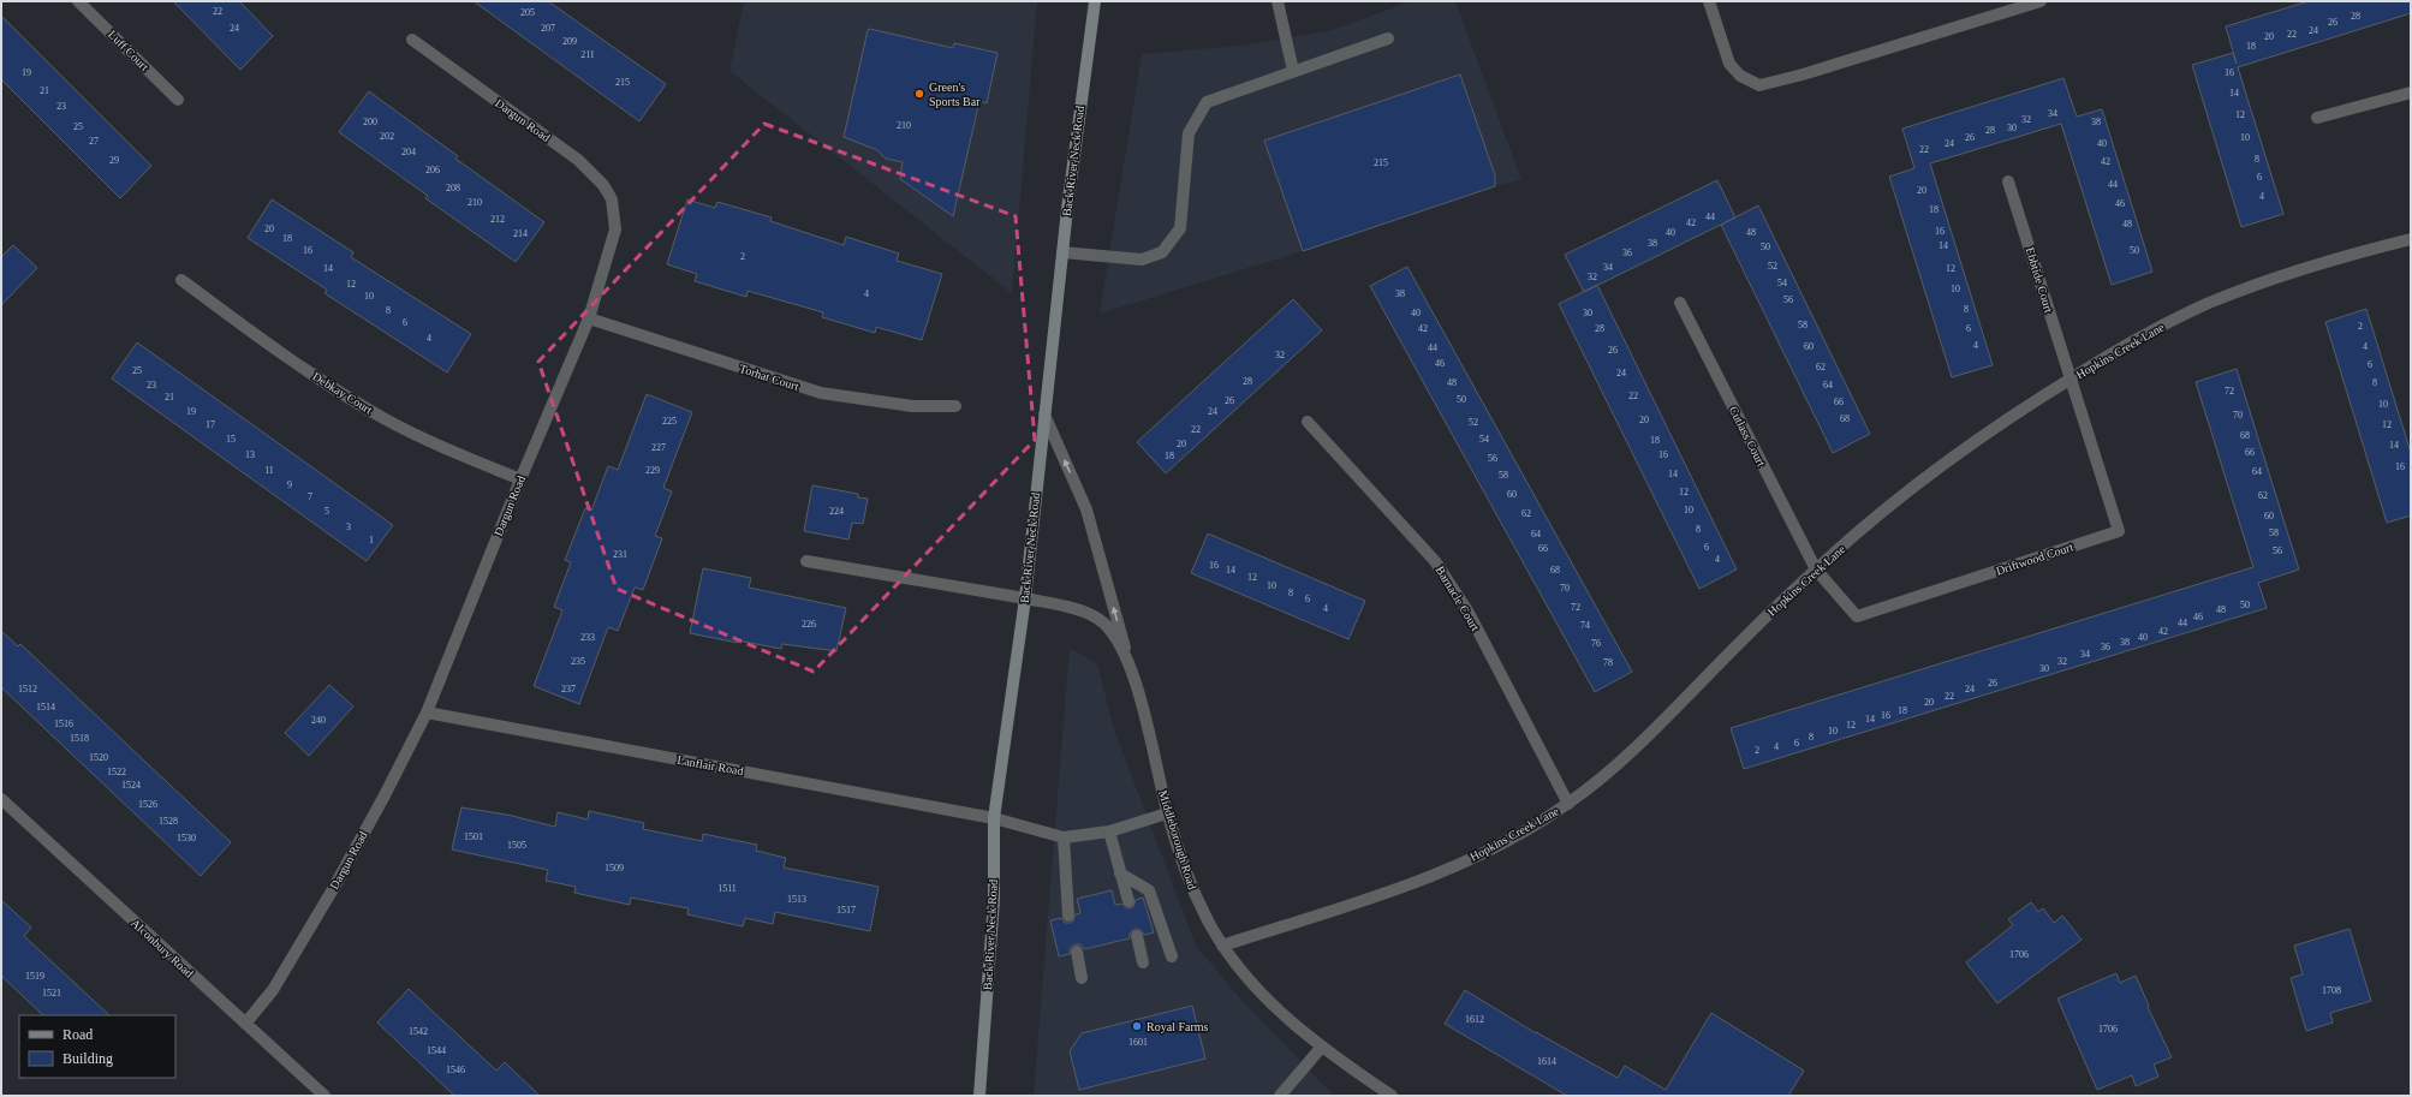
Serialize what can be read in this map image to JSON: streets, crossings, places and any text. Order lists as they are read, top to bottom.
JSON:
{
  "streets": {
    "street": [
      "Luff Court",
      "Dargun Road",
      "Back River Neck Road",
      "Ebbtide Court",
      "Hopkins Creek Lane",
      "Torhat Court",
      "Debkay Court",
      "Cutlass Court",
      "Driftwood Court",
      "Barnacle Court",
      "Lanflair Road",
      "Middleborough Road",
      "Alconbury Road"
    ]
  },
  "crossings": [
    ["Dargun Road", "Torhat Court"],
    ["Dargun Road", "Debkay Court"],
    ["Dargun Road", "Lanflair Road"],
    ["Dargun Road", "Alconbury Road"],
    ["Back River Neck Road", "Lanflair Road"],
    ["Back River Neck Road", "Middleborough Road"],
    ["Ebbtide Court", "Hopkins Creek Lane"],
    ["Ebbtide Court", "Driftwood Court"],
    ["Hopkins Creek Lane", "Cutlass Court"],
    ["Hopkins Creek Lane", "Driftwood Court"],
    ["Hopkins Creek Lane", "Barnacle Court"],
    ["Hopkins Creek Lane", "Middleborough Road"],
    ["Cutlass Court", "Driftwood Court"]
  ],
  "places": ["Green's Sports Bar", "Royal Farms"],
  "house_numbers": [
    "22",
    "205",
    "28",
    "26",
    "24",
    "207",
    "24",
    "22",
    "20",
    "209",
    "18",
    "211",
    "19",
    "16",
    "215",
    "21",
    "14",
    "23",
    "34",
    "12",
    "32",
    "200",
    "38",
    "210",
    "25",
    "30",
    "28",
    "202",
    "26",
    "10",
    "27",
    "24",
    "40",
    "22",
    "204",
    "8",
    "29",
    "42",
    "215",
    "206",
    "6",
    "44",
    "208",
    "20",
    "4",
    "210",
    "46",
    "18",
    "44",
    "212",
    "42",
    "48",
    "20",
    "16",
    "40",
    "48",
    "214",
    "18",
    "38",
    "14",
    "50",
    "16",
    "50",
    "36",
    "2",
    "52",
    "34",
    "14",
    "12",
    "32",
    "54",
    "12",
    "10",
    "4",
    "38",
    "10",
    "56",
    "8",
    "8",
    "40",
    "30",
    "6",
    "58",
    "2",
    "42",
    "28",
    "6",
    "4",
    "4",
    "60",
    "4",
    "44",
    "26",
    "32",
    "46",
    "6",
    "62",
    "25",
    "24",
    "28",
    "48",
    "8",
    "23",
    "64",
    "72",
    "22",
    "21",
    "50",
    "26",
    "66",
    "10",
    "19",
    "24",
    "70",
    "68",
    "20",
    "225",
    "52",
    "17",
    "12",
    "22",
    "68",
    "15",
    "54",
    "18",
    "20",
    "14",
    "227",
    "66",
    "13",
    "16",
    "18",
    "56",
    "16",
    "11",
    "229",
    "64",
    "14",
    "58",
    "9",
    "12",
    "60",
    "62",
    "7",
    "10",
    "5",
    "224",
    "62",
    "60",
    "3",
    "8",
    "58",
    "64",
    "1",
    "6",
    "66",
    "56",
    "231",
    "4",
    "16",
    "14",
    "68",
    "12",
    "10",
    "70",
    "8",
    "6",
    "50",
    "72",
    "4",
    "48",
    "46",
    "44",
    "226",
    "74",
    "42",
    "233",
    "40",
    "38",
    "76",
    "36",
    "34",
    "235",
    "32",
    "78",
    "30",
    "26",
    "1512",
    "237",
    "24",
    "22",
    "20",
    "1514",
    "18",
    "16",
    "14",
    "240",
    "1516",
    "12",
    "10",
    "8",
    "1518",
    "6",
    "4",
    "2",
    "1520",
    "1522",
    "1524",
    "1526",
    "1528",
    "1501",
    "1530",
    "1505",
    "1509",
    "1511",
    "1513",
    "1517",
    "1706",
    "1519",
    "1708",
    "1521",
    "1612",
    "1706",
    "1542",
    "1601",
    "1544",
    "1614",
    "1546"
  ],
  "legend": ["Road", "Building"]
}
